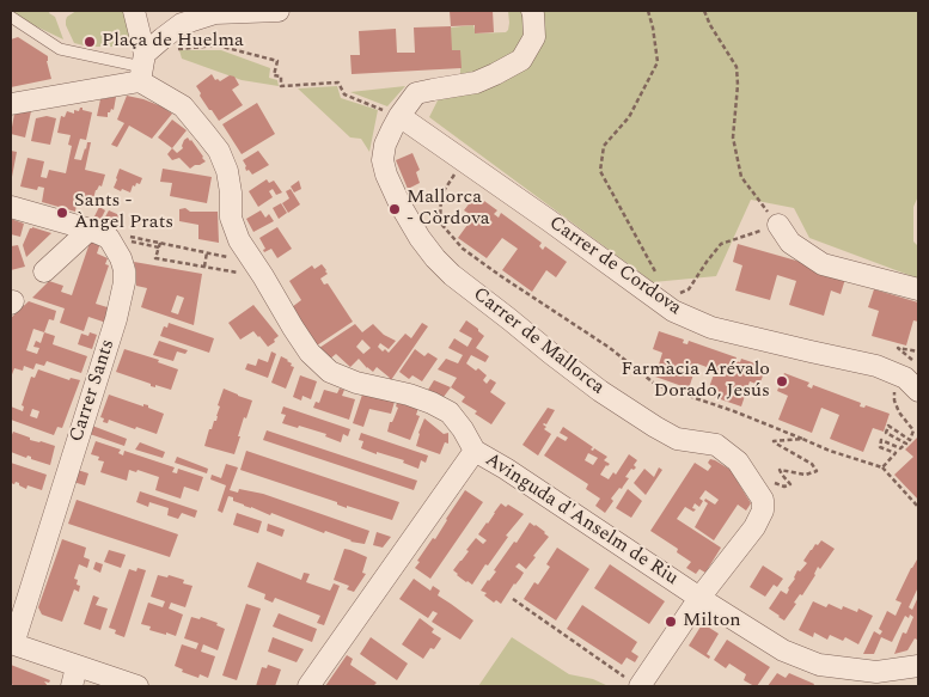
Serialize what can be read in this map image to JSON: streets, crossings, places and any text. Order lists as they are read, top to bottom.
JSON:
{
  "streets": {
    "street": [
      "Carrer de Cordova",
      "Carrer de Mallorca",
      "Carrer Sants",
      "Avinguda d'Anselm de Riu"
    ]
  },
  "crossings": [
    ["Carrer de Cordova", "Carrer de Mallorca"],
    ["Carrer de Mallorca", "Avinguda d'Anselm de Riu"]
  ],
  "places": [
    "Plaça de Huelma",
    "Mallorca - Còrdova",
    "Sants - Àngel Prats",
    "Farmàcia Arévalo Dorado, Jesús",
    "Milton"
  ]
}
